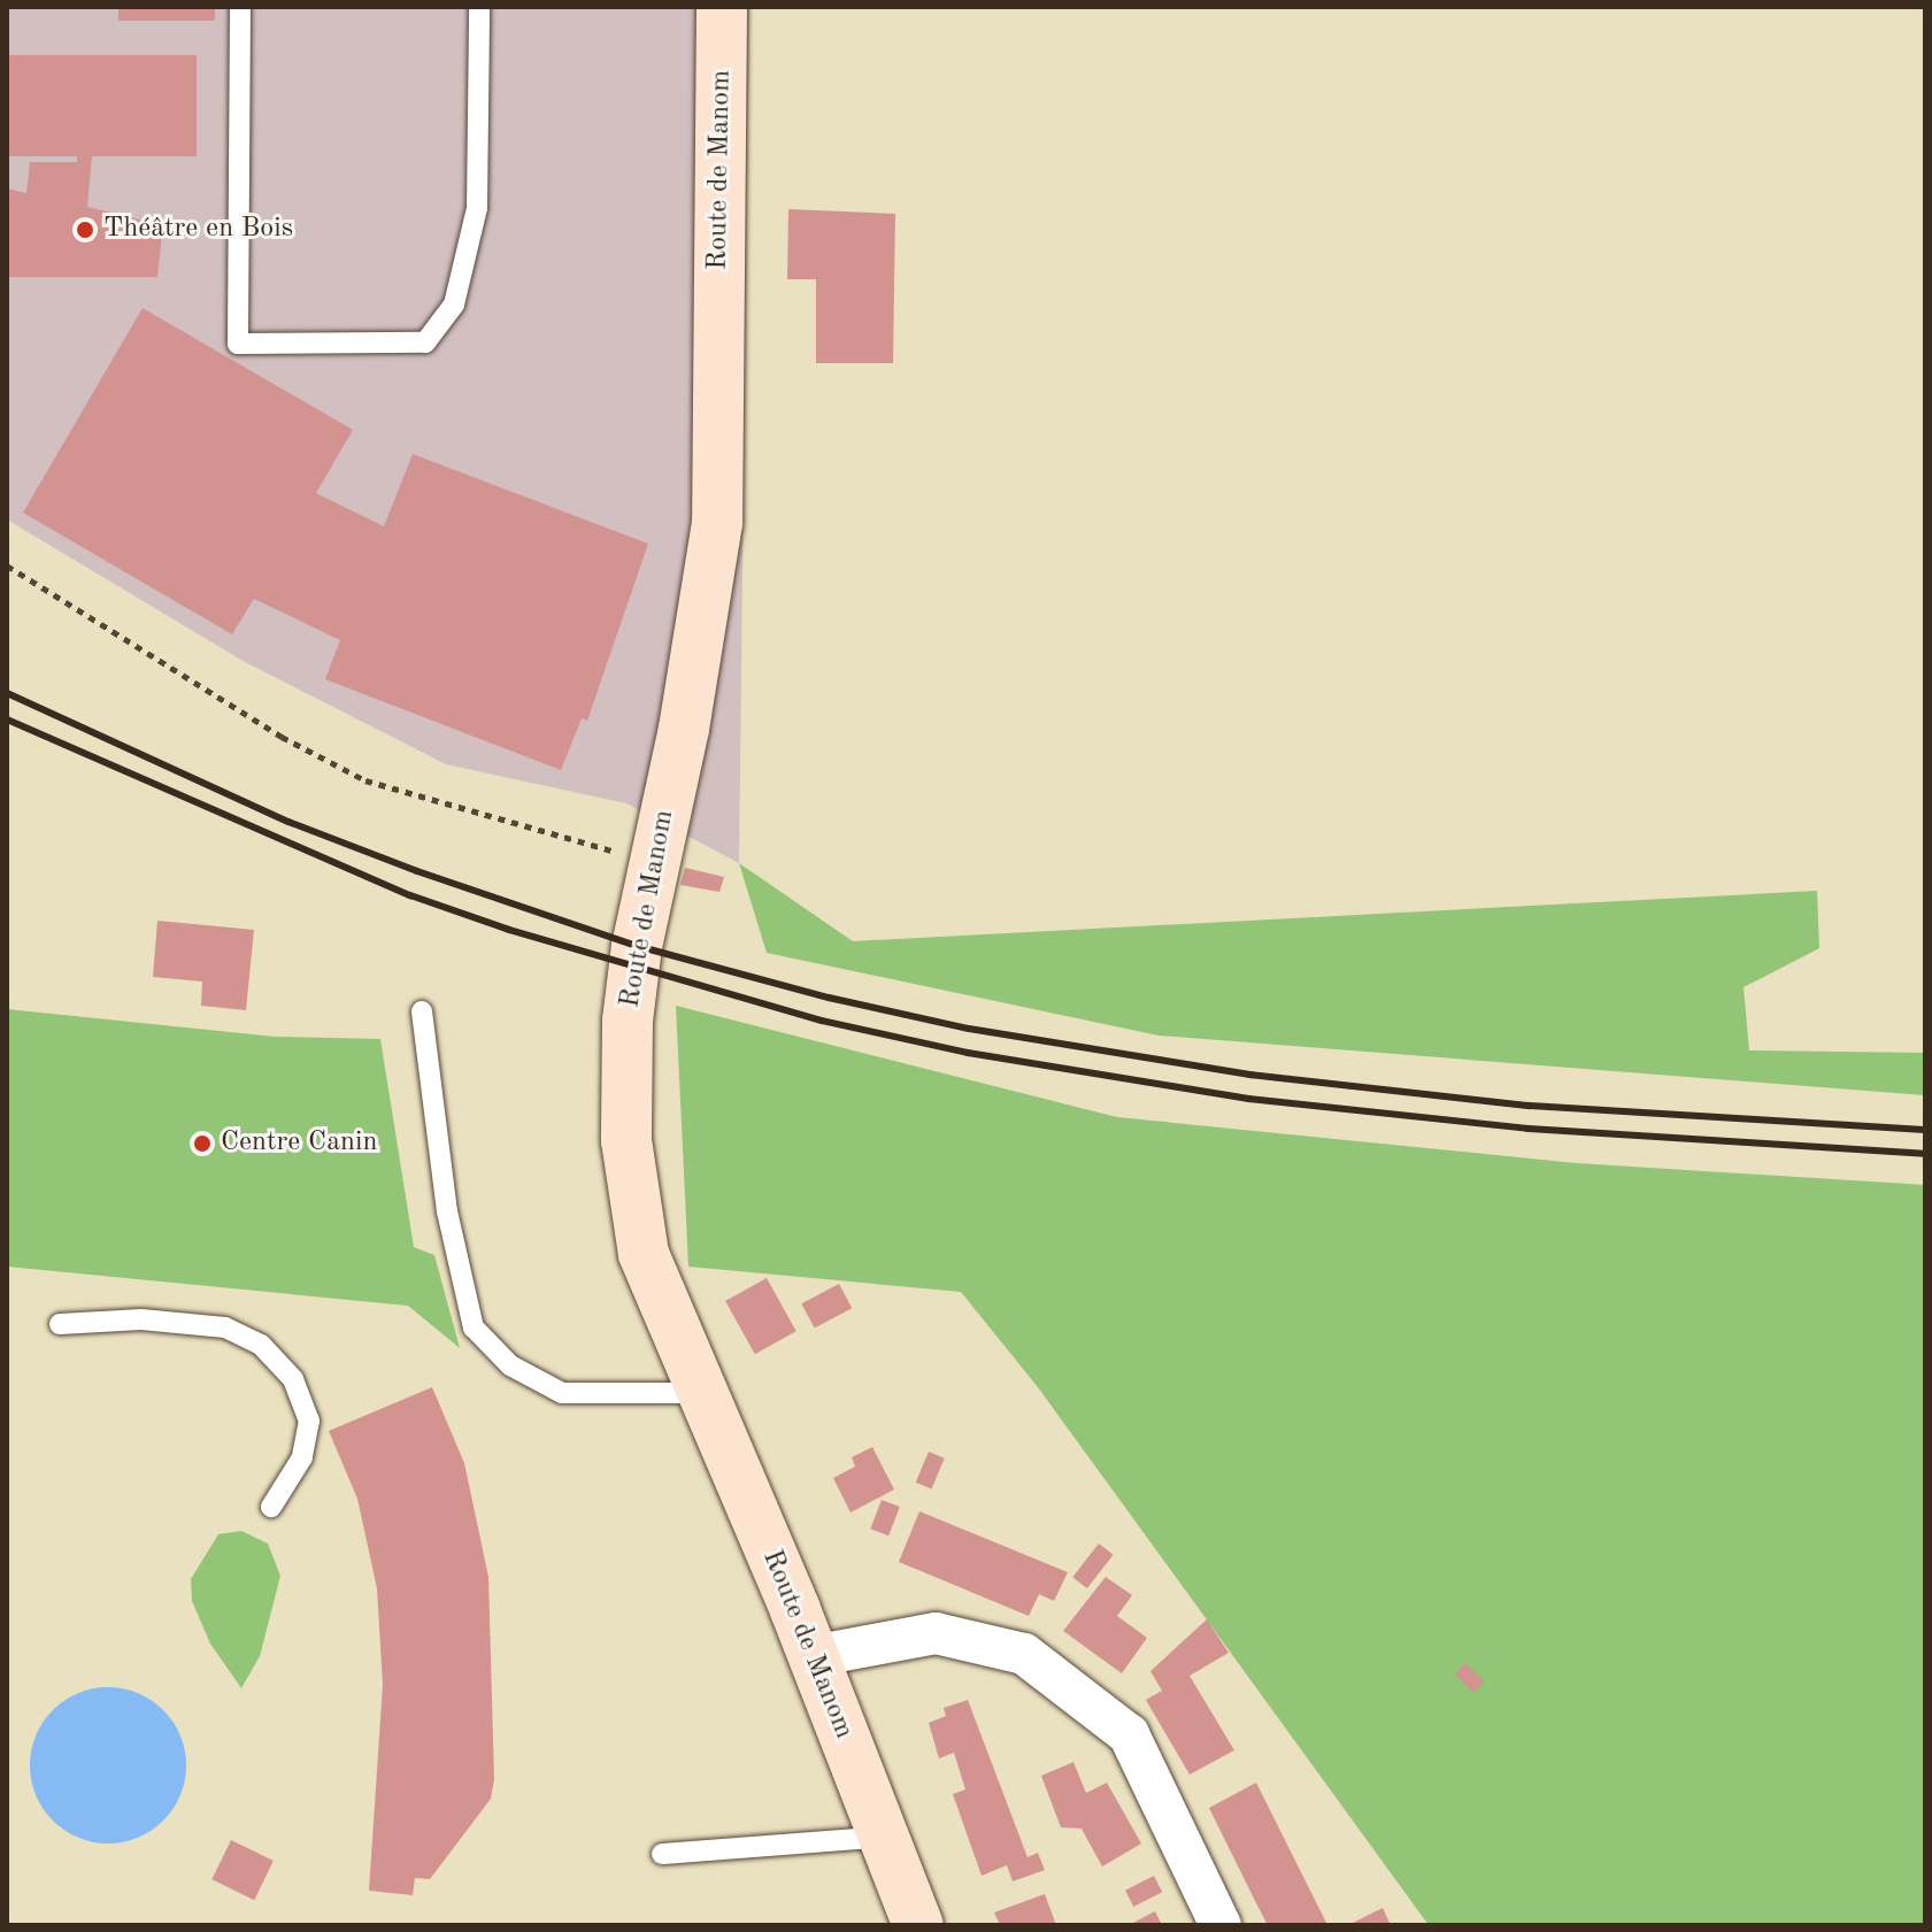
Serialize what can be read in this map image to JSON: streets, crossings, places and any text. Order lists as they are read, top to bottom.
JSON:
{
  "streets": {
    "street": ["Route de Manom"]
  },
  "places": ["Théâtre en Bois", "Centre Canin"]
}
